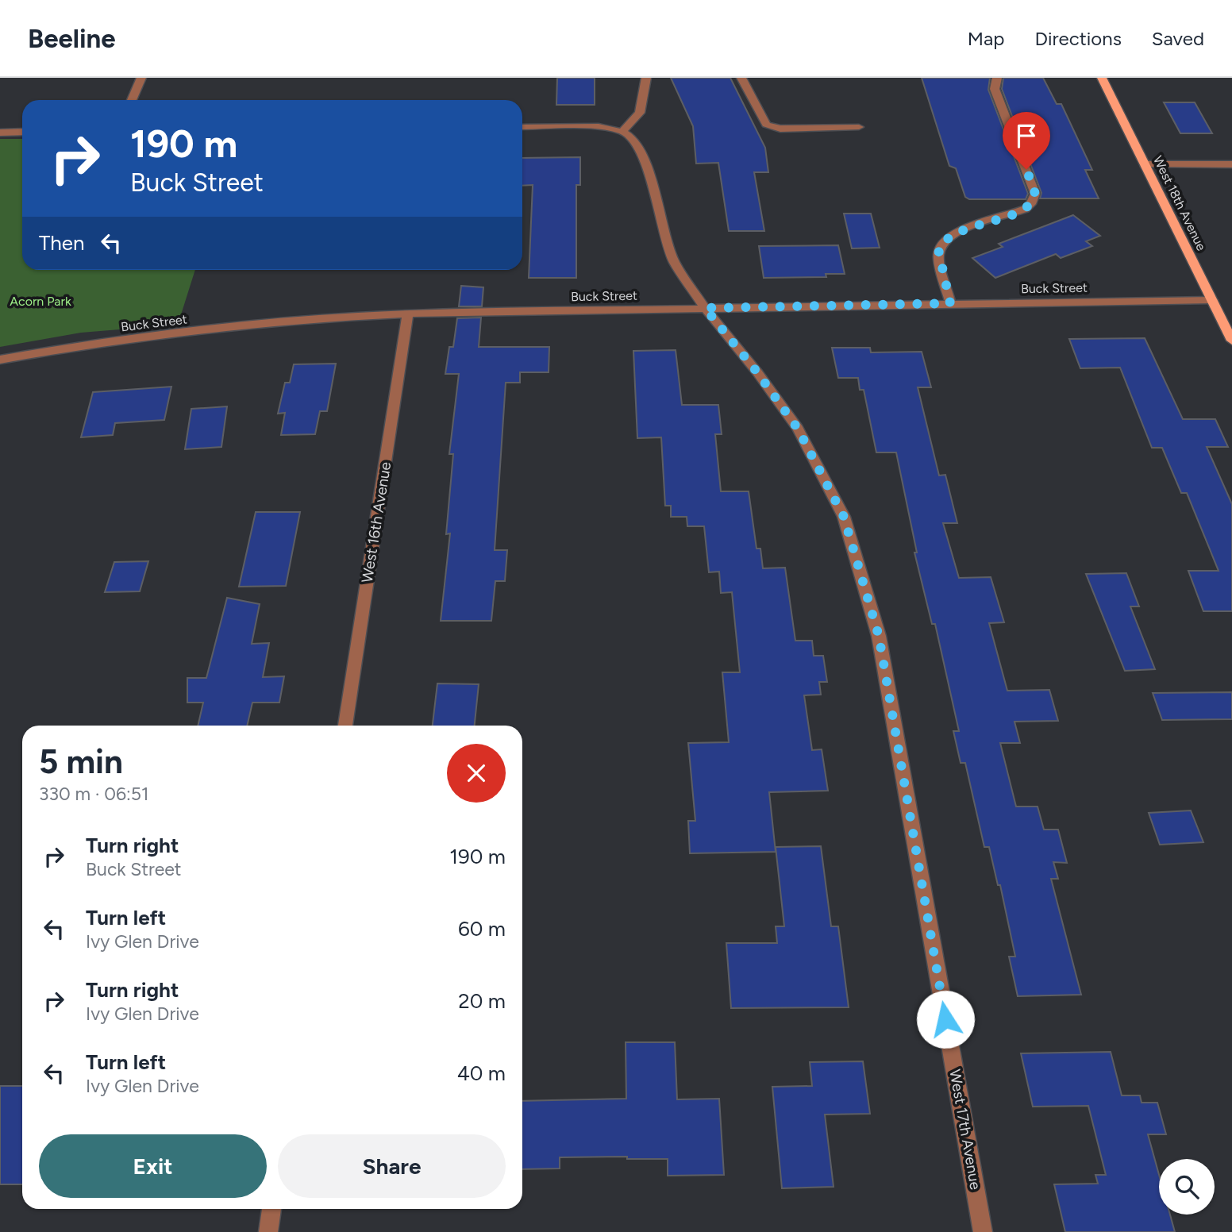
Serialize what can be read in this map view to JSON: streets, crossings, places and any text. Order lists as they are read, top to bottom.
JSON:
{
  "streets": {
    "main road": ["West 18th Avenue"],
    "street": ["Buck Street", "West 16th Avenue", "West 17th Avenue"]
  },
  "crossings": [
    ["West 18th Avenue", "Buck Street"],
    ["Buck Street", "West 16th Avenue"],
    ["Buck Street", "West 17th Avenue"]
  ],
  "parks": ["Acorn Park"],
  "page": {
    "header": "Beeline",
    "nav": ["Map", "Directions", "Saved"],
    "turn": ["190 m", "Buck Street"],
    "then": "Then",
    "heading": ["5 min", "330 m · 06:51"],
    "list": [
      {
        "name": "Turn right",
        "note": "Buck Street",
        "value": "190 m"
      },
      {
        "name": "Turn left",
        "note": "Ivy Glen Drive",
        "value": "60 m"
      },
      {
        "name": "Turn right",
        "note": "Ivy Glen Drive",
        "value": "20 m"
      },
      {
        "name": "Turn left",
        "note": "Ivy Glen Drive",
        "value": "40 m"
      }
    ],
    "buttons": ["Exit", "Share"]
  }
}
